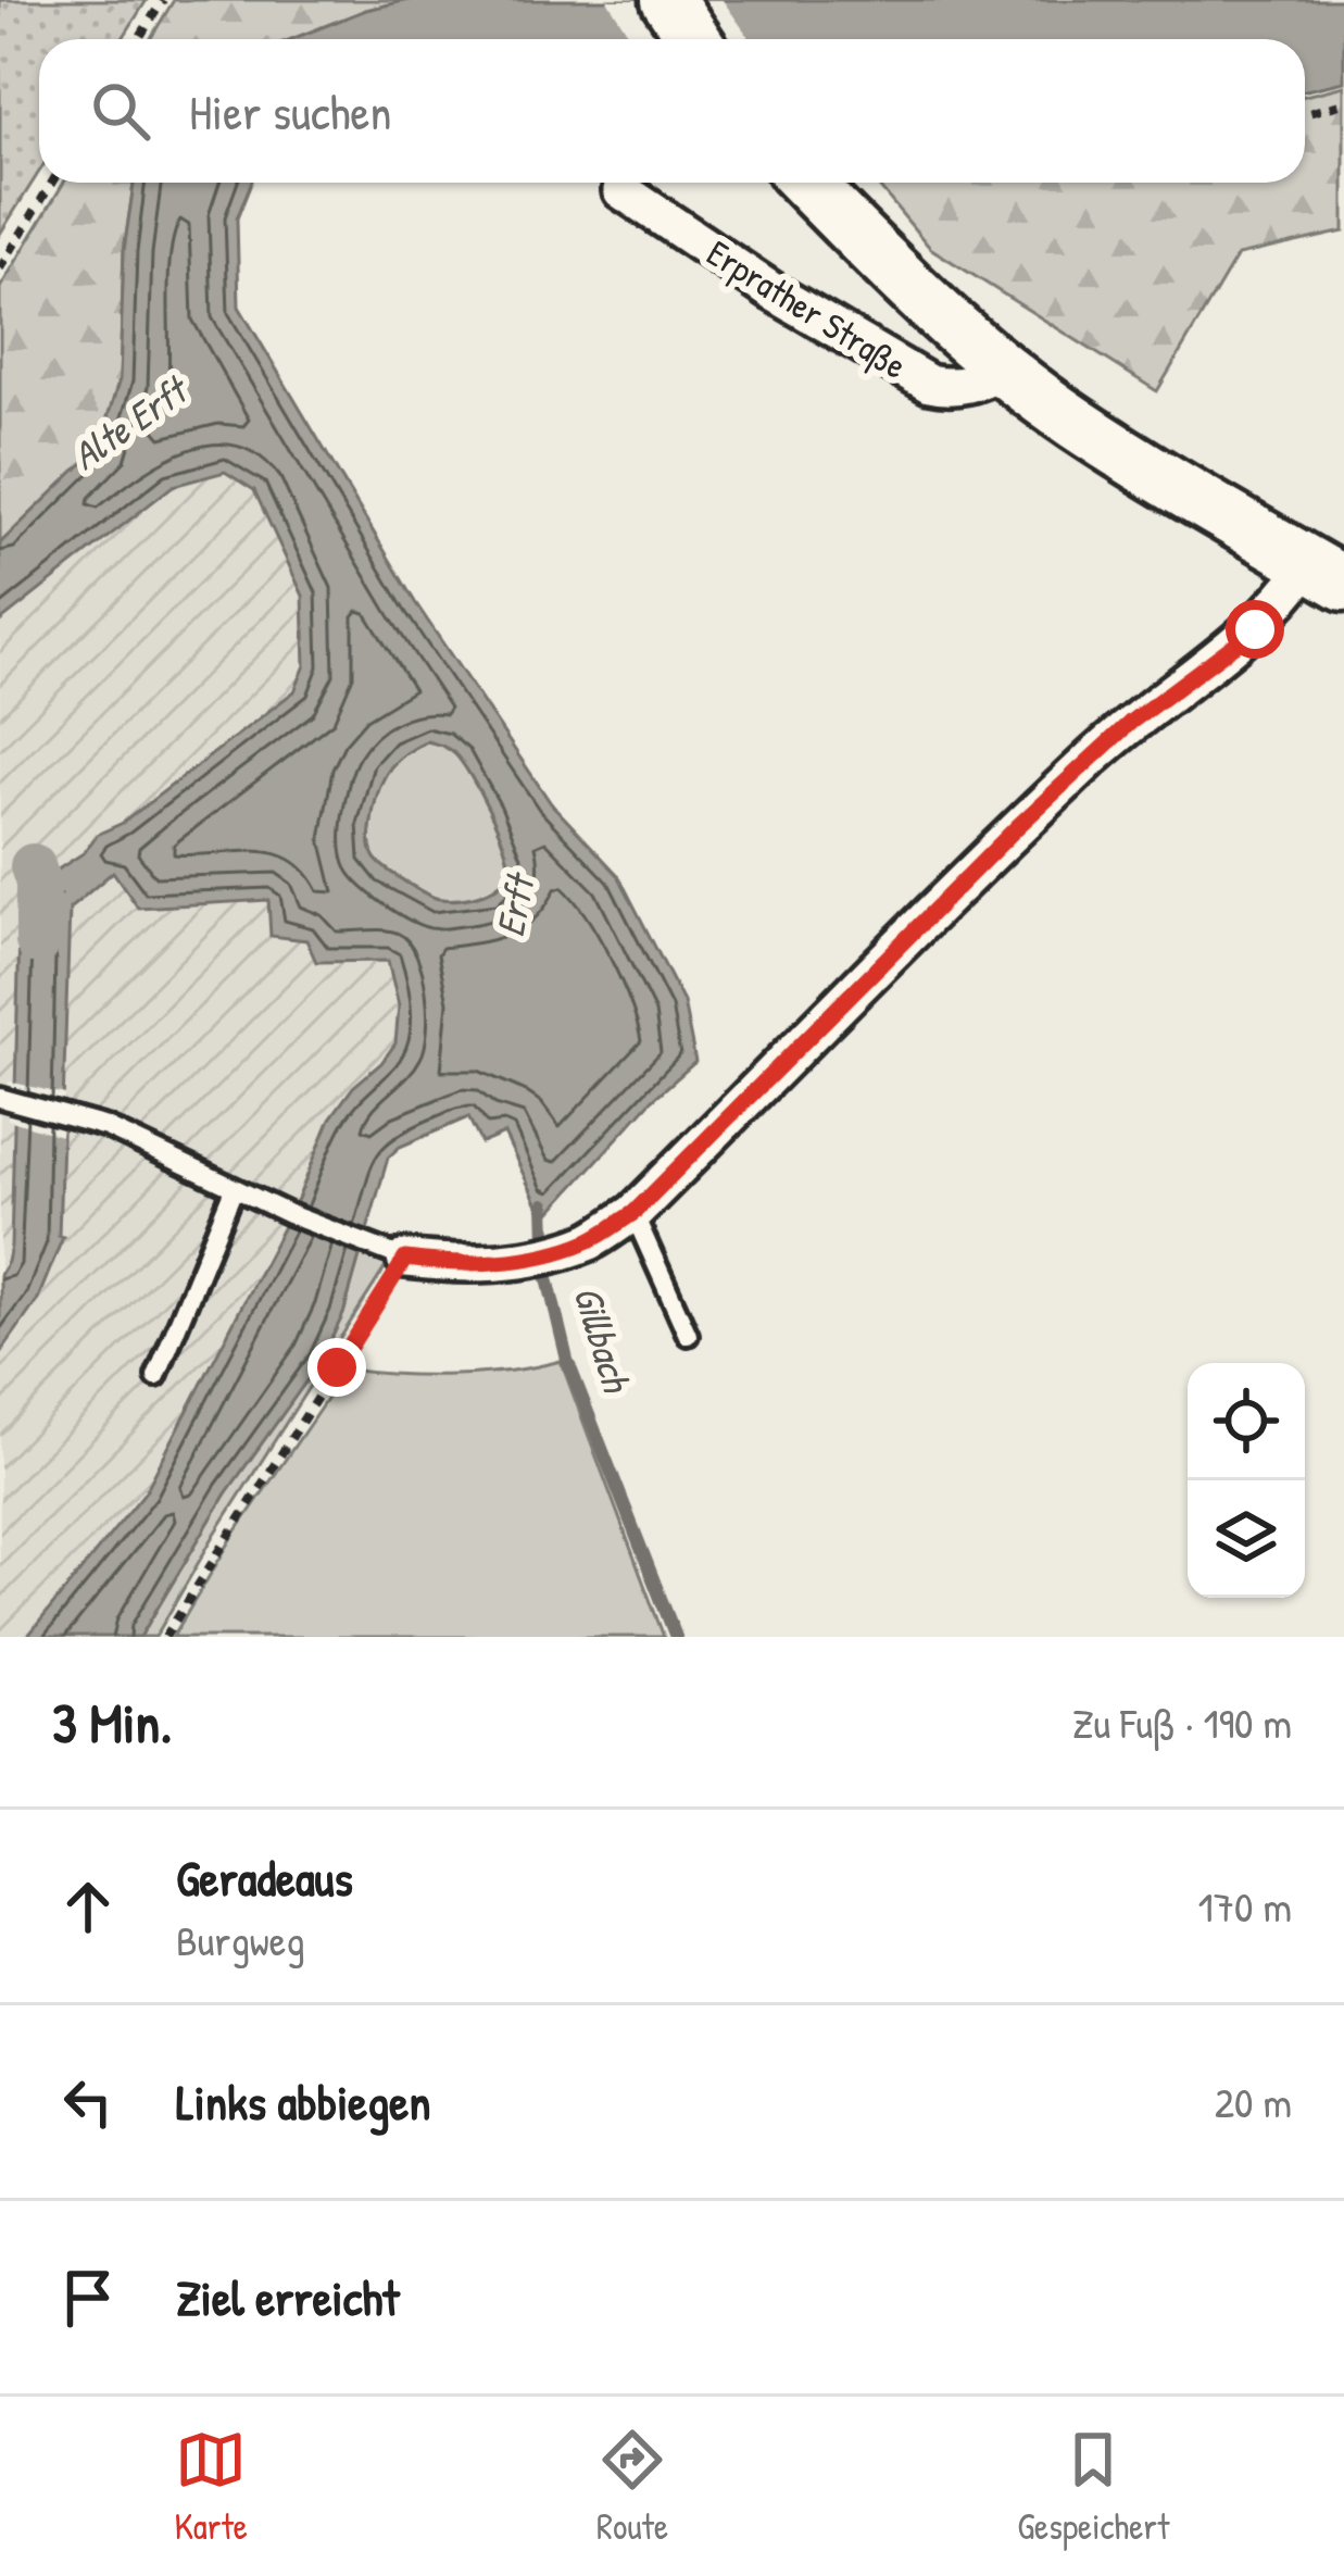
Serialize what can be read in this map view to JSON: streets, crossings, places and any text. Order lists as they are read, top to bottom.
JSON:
{
  "streets": {
    "main road": ["Erprather Straße"]
  },
  "water": ["Alte Erft", "Erft", "Gillbach"],
  "page": {
    "search": "Hier suchen",
    "heading": ["3 Min.", "Zu Fuß · 190 m"],
    "list": [
      ["Geradeaus", "Burgweg", "170 m"],
      ["Links abbiegen", "20 m"],
      "Ziel erreicht"
    ],
    "nav": ["Karte", "Route", "Gespeichert"]
  }
}
